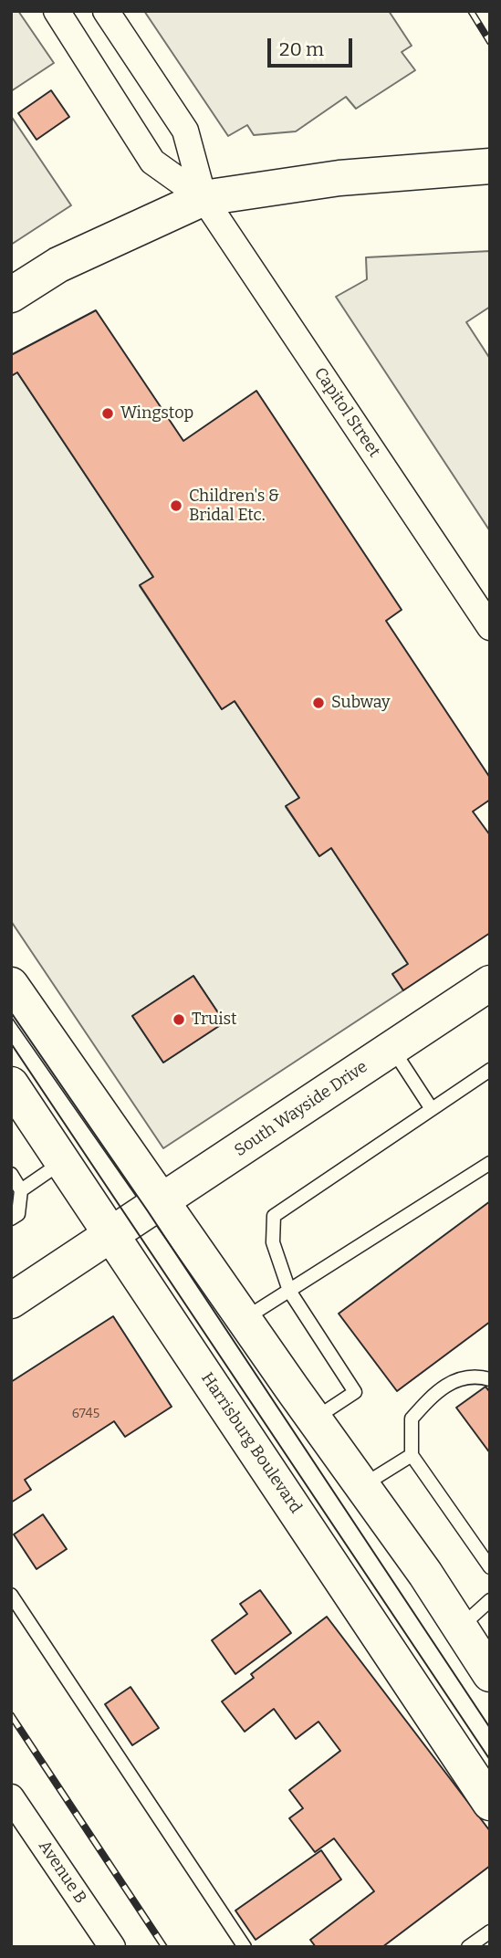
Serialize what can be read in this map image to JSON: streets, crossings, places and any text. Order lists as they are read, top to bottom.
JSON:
{
  "streets": {
    "main road": ["South Wayside Drive", "Harrisburg Boulevard"],
    "street": ["Capitol Street", "Avenue B"]
  },
  "crossings": [
    ["South Wayside Drive", "Harrisburg Boulevard"]
  ],
  "places": [
    "Wingstop",
    "Children's & Bridal Etc.",
    "Subway",
    "Truist"
  ],
  "house_numbers": ["6745"],
  "scale_bar": "20 m"
}
